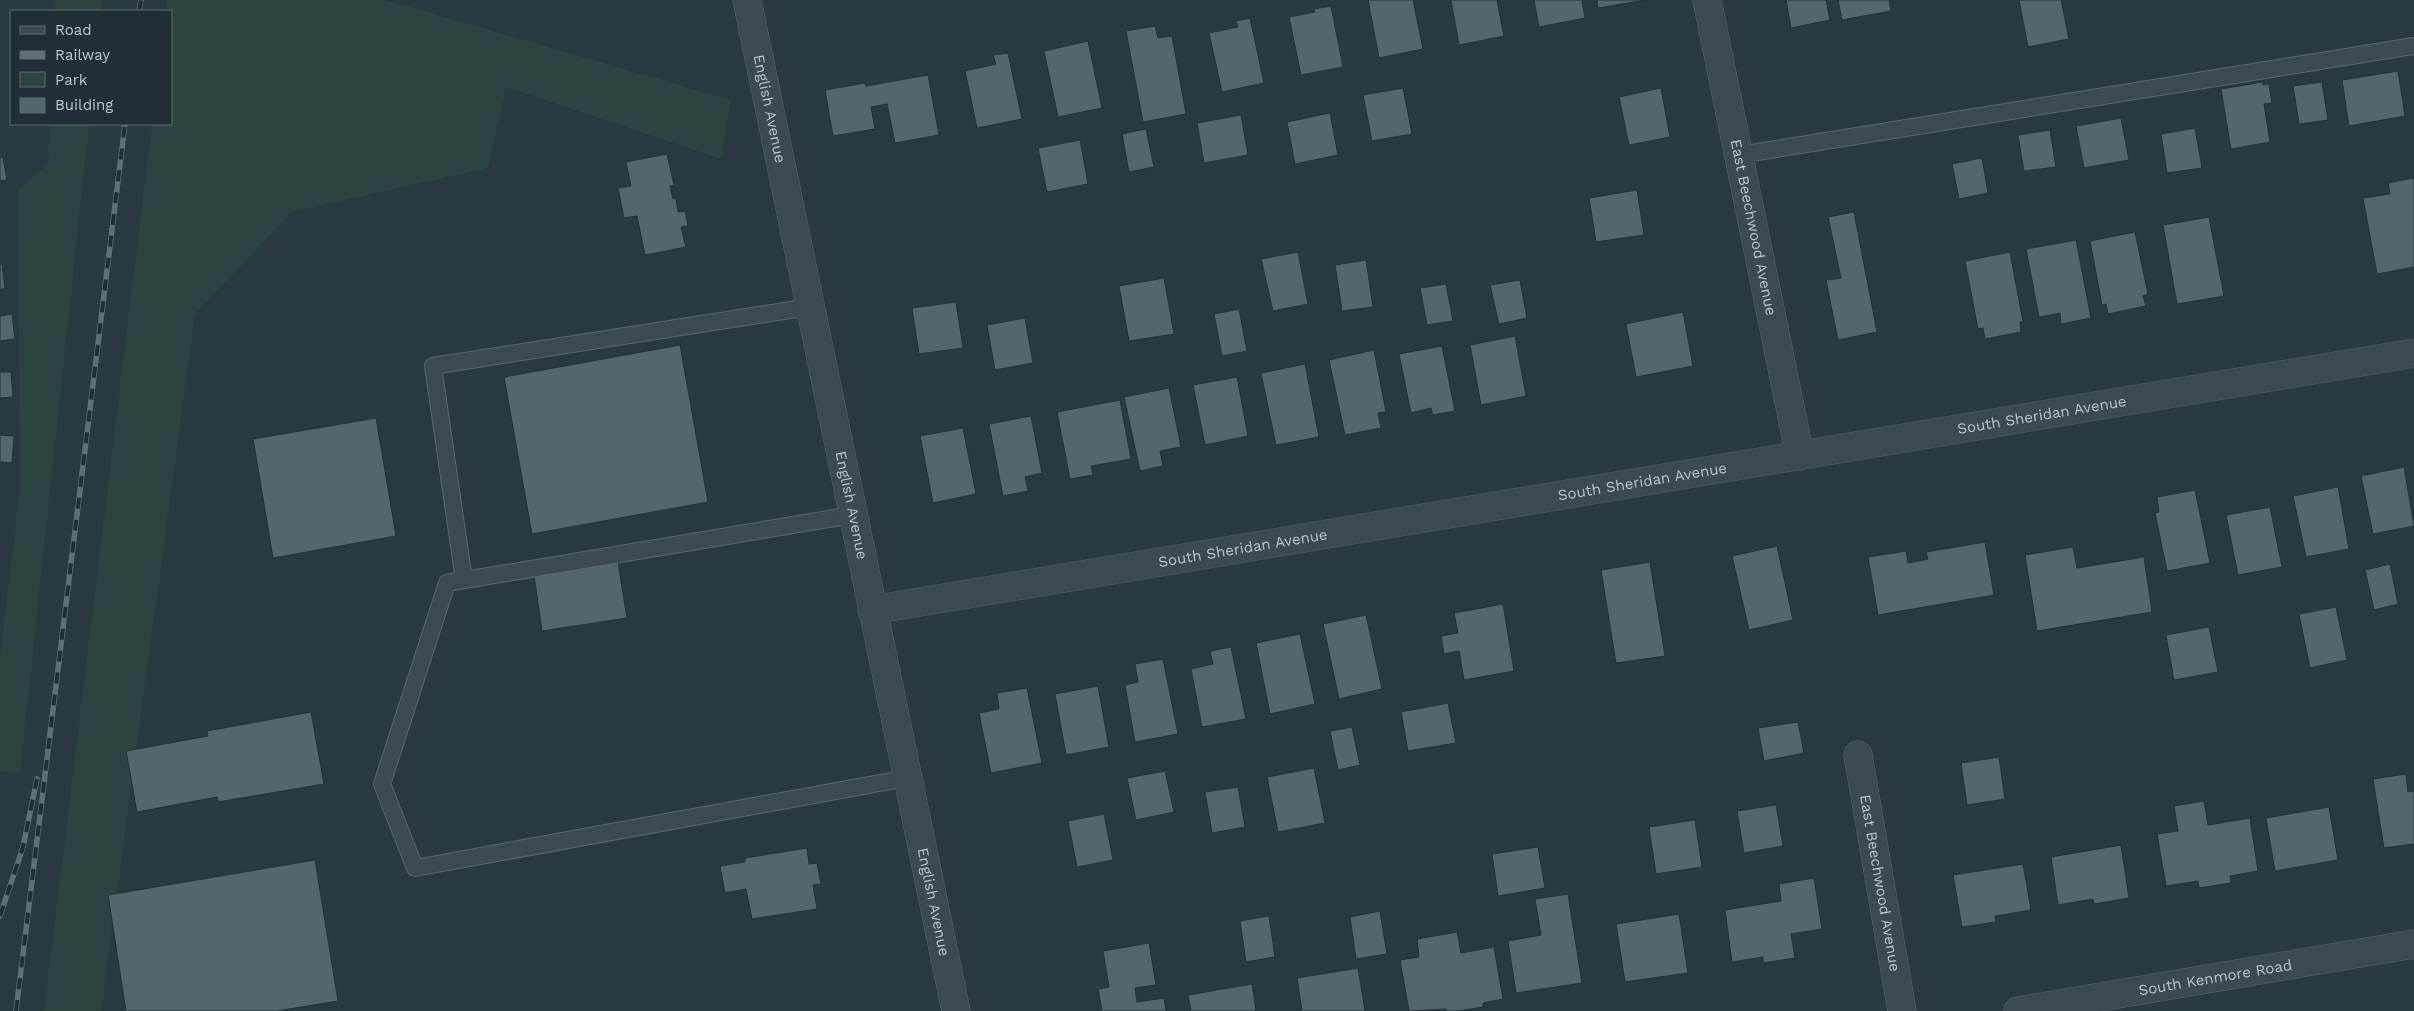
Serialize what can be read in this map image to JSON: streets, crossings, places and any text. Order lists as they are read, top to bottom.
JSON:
{
  "streets": {
    "street": [
      "English Avenue",
      "East Beechwood Avenue",
      "South Sheridan Avenue",
      "South Kenmore Road"
    ]
  },
  "crossings": [
    ["English Avenue", "South Sheridan Avenue"],
    ["East Beechwood Avenue", "South Sheridan Avenue"]
  ],
  "legend": [
    "Road",
    "Railway",
    "Park",
    "Building"
  ]
}
